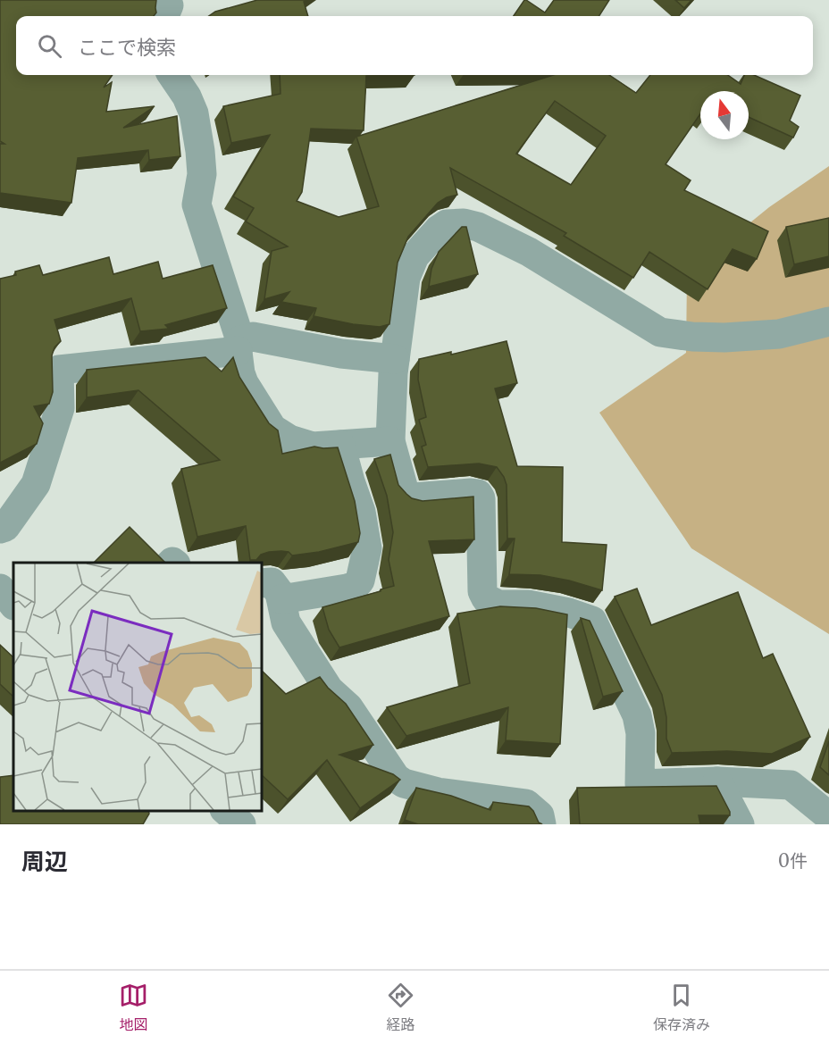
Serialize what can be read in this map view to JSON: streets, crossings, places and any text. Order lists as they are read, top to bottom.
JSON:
{
  "north": "top",
  "page": {
    "search": "ここで検索",
    "heading": ["周辺", "0件"],
    "nav": ["地図", "経路", "保存済み"]
  }
}
